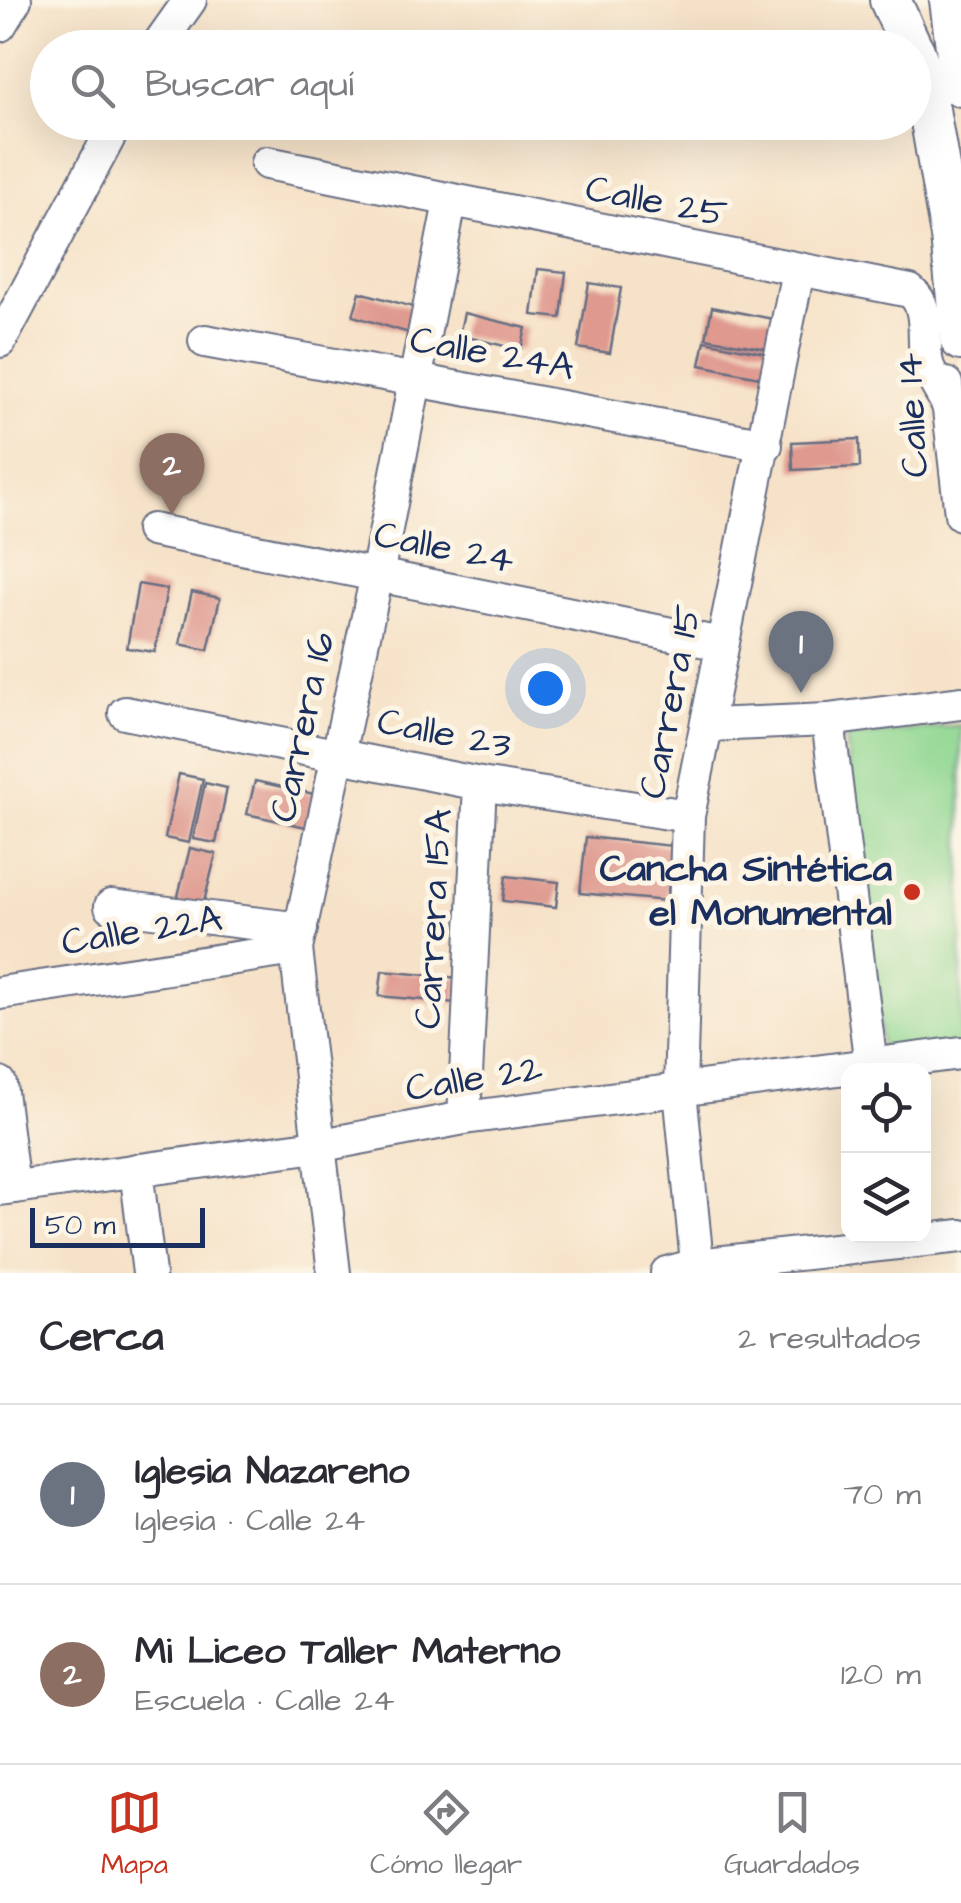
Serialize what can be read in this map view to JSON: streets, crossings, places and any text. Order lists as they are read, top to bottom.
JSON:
{
  "streets": {
    "street": [
      "Calle 25",
      "Calle 24A",
      "Calle 14",
      "Calle 24",
      "Carrera 15",
      "Carrera 16",
      "Calle 23",
      "Carrera 15A",
      "Calle 22A",
      "Calle 22"
    ]
  },
  "crossings": [
    ["Calle 25", "Calle 14"],
    ["Calle 25", "Carrera 15"],
    ["Calle 25", "Carrera 16"],
    ["Calle 24A", "Carrera 15"],
    ["Calle 24A", "Carrera 16"],
    ["Calle 24", "Carrera 15"],
    ["Calle 24", "Carrera 16"],
    ["Carrera 15", "Calle 23"],
    ["Carrera 15", "Calle 22"],
    ["Carrera 16", "Calle 23"],
    ["Carrera 16", "Calle 22A"],
    ["Carrera 16", "Calle 22"],
    ["Calle 23", "Carrera 15A"],
    ["Carrera 15A", "Calle 22"]
  ],
  "places": ["Cancha Sintética el Monumental"],
  "scale_bar": "50 m",
  "page": {
    "search": "Buscar aquí",
    "pins": ["2", "1"],
    "scale": "50 m",
    "heading": ["Cerca", "2 resultados"],
    "list": [
      {
        "mark": "1",
        "name": "Iglesia Nazareno",
        "note": "Iglesia · Calle 24",
        "value": "70 m"
      },
      {
        "mark": "2",
        "name": "Mi Liceo Taller Materno",
        "note": "Escuela · Calle 24",
        "value": "120 m"
      }
    ],
    "nav": ["Mapa", "Cómo llegar", "Guardados"]
  }
}
